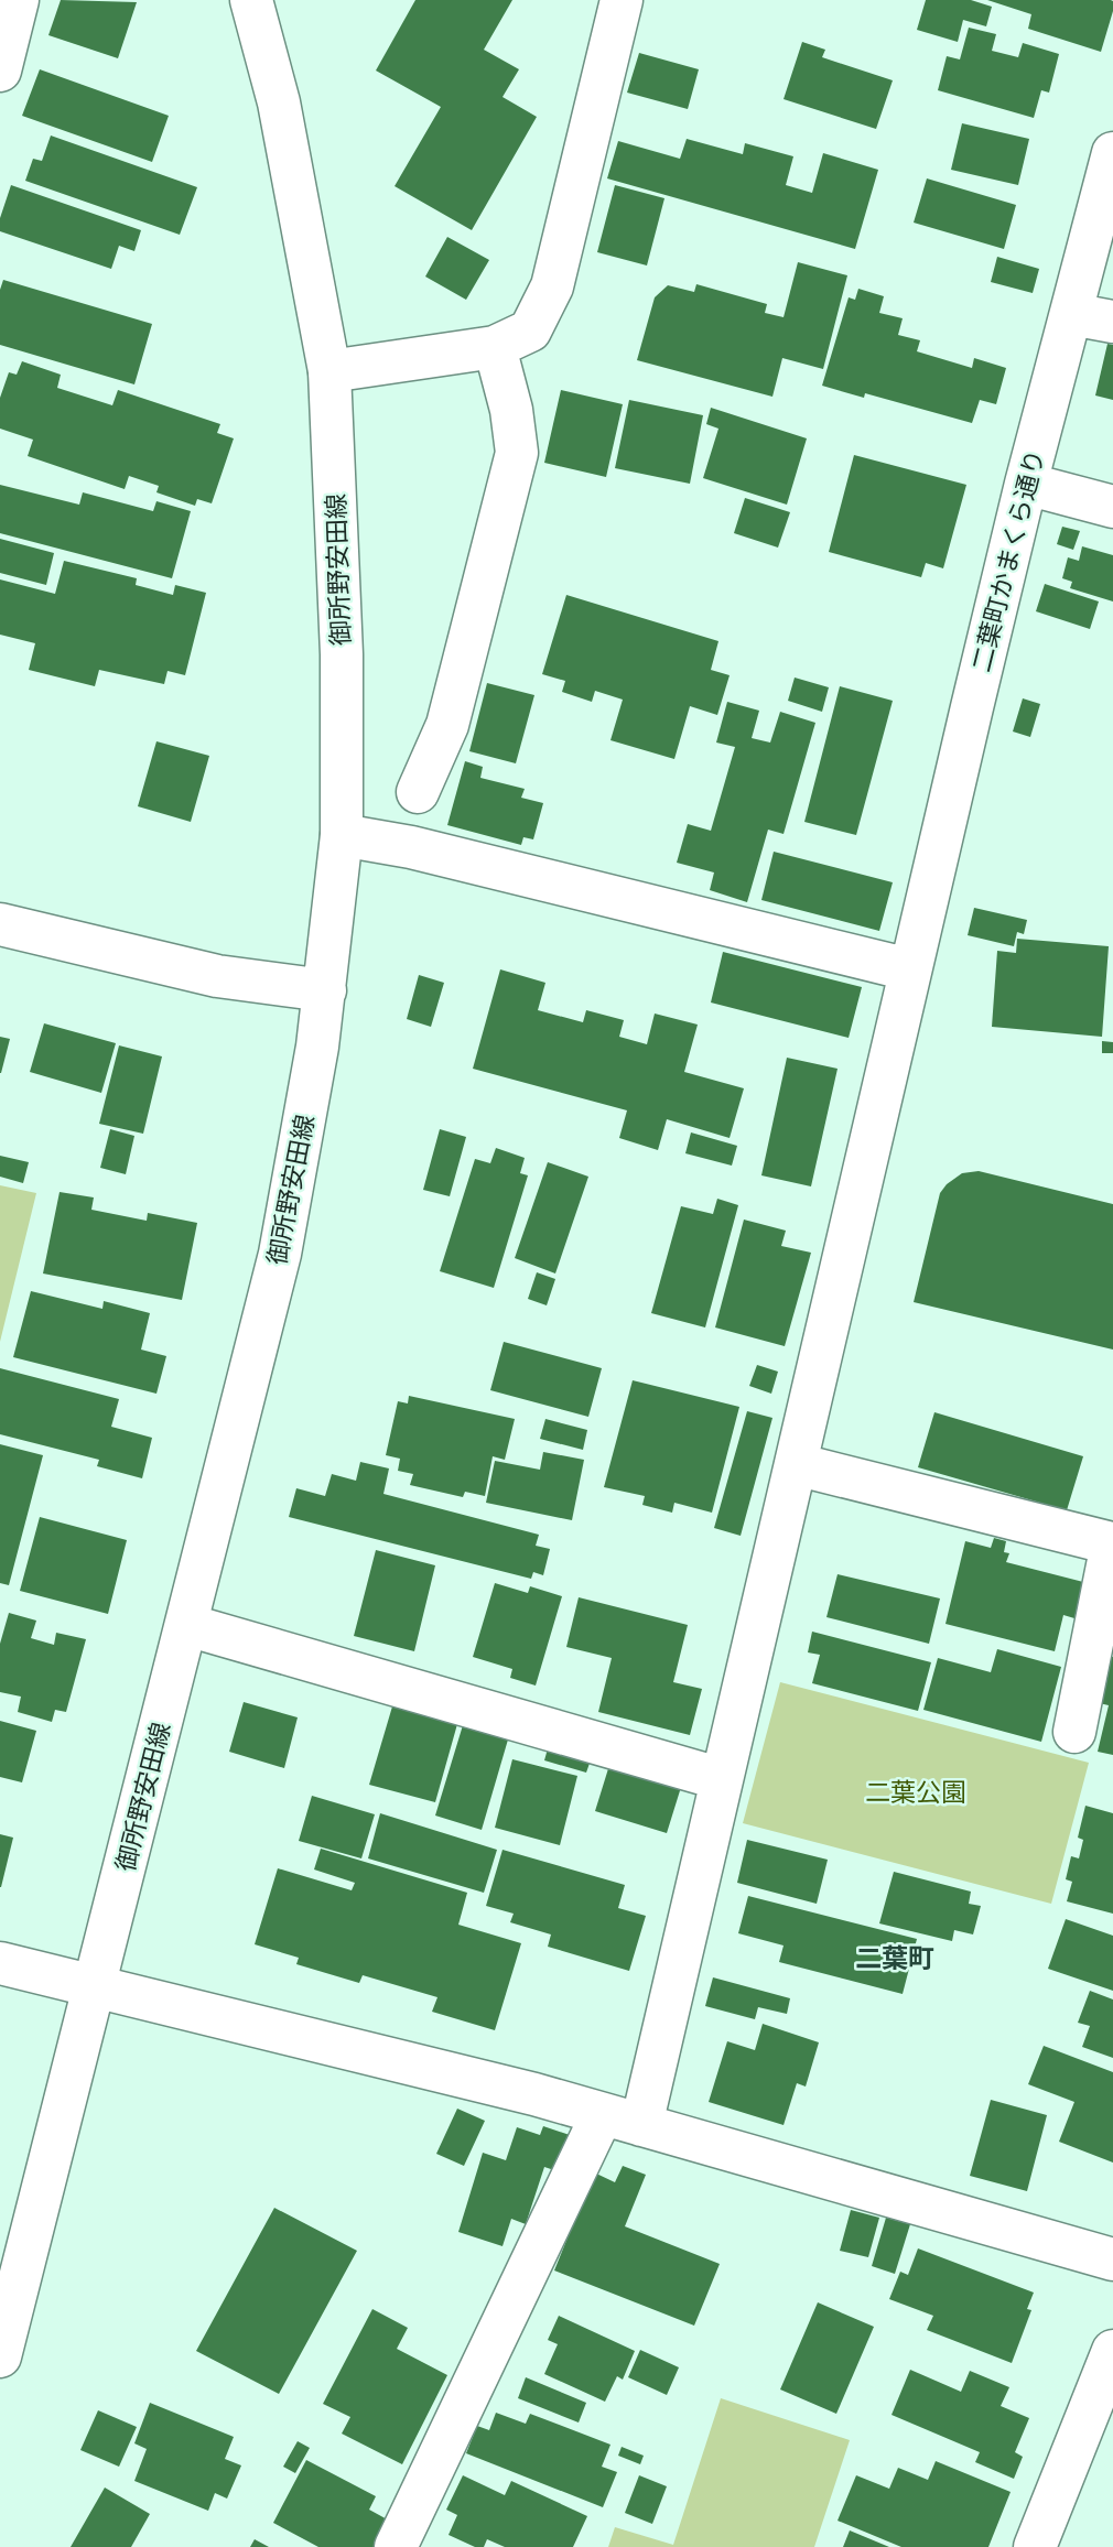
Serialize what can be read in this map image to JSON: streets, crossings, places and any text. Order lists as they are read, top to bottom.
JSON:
{
  "streets": {
    "street": ["二葉町かまくら通り", "御所野安田線"]
  },
  "districts": ["二葉町"],
  "parks": ["二葉公園"]
}
